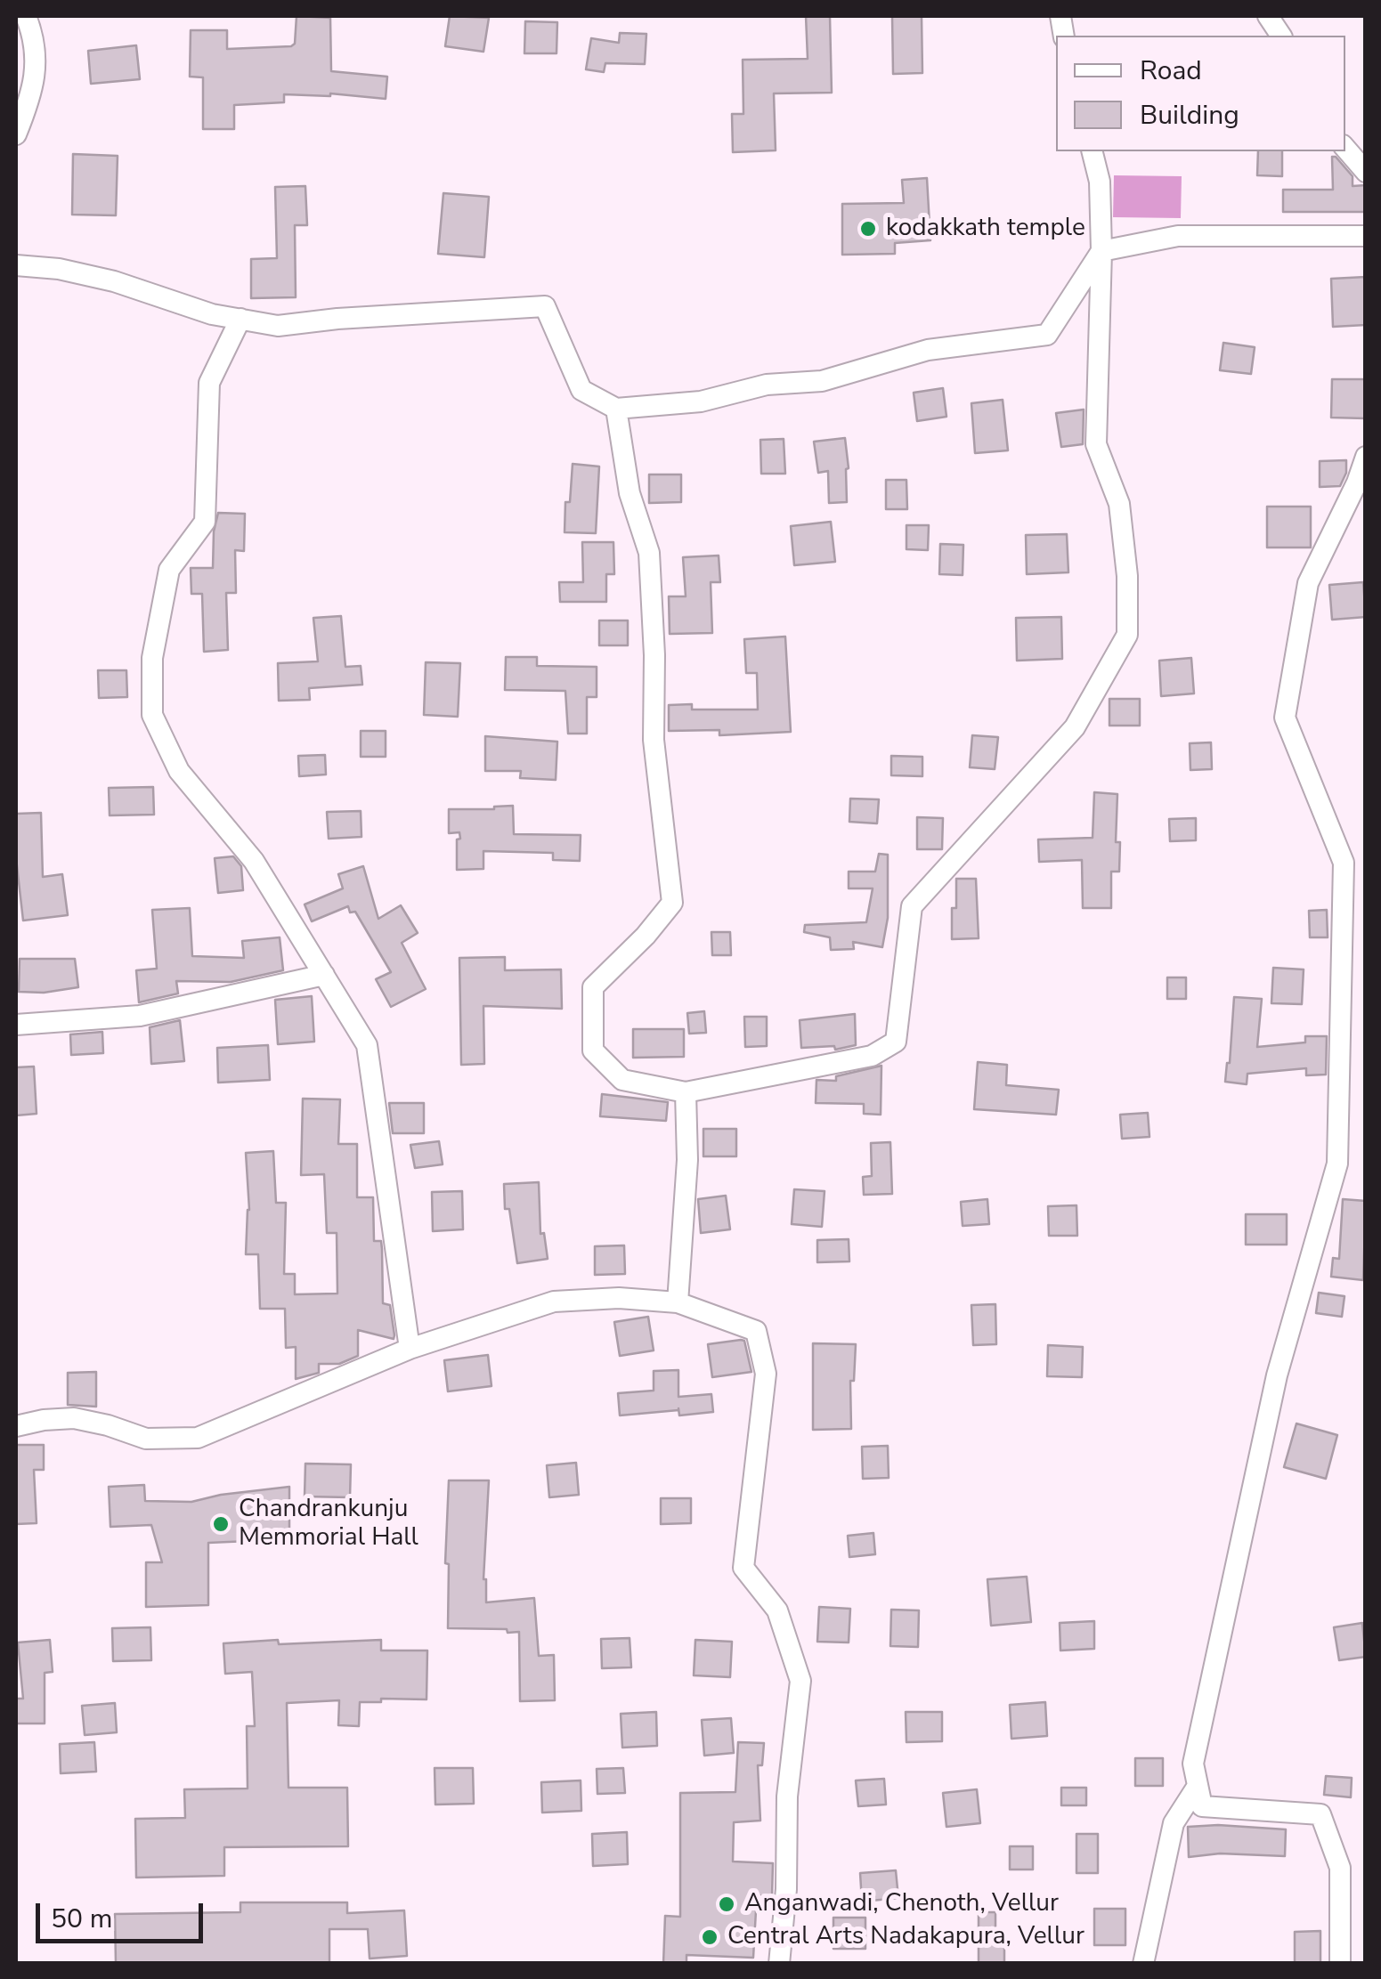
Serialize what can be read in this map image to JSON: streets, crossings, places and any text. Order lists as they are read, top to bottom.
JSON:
{
  "places": [
    "kodakkath temple",
    "Chandrankunju Memmorial Hall",
    "Anganwadi, Chenoth, Vellur",
    "Central Arts Nadakapura, Vellur"
  ],
  "legend": ["Road", "Building"],
  "scale_bar": "50 m"
}
